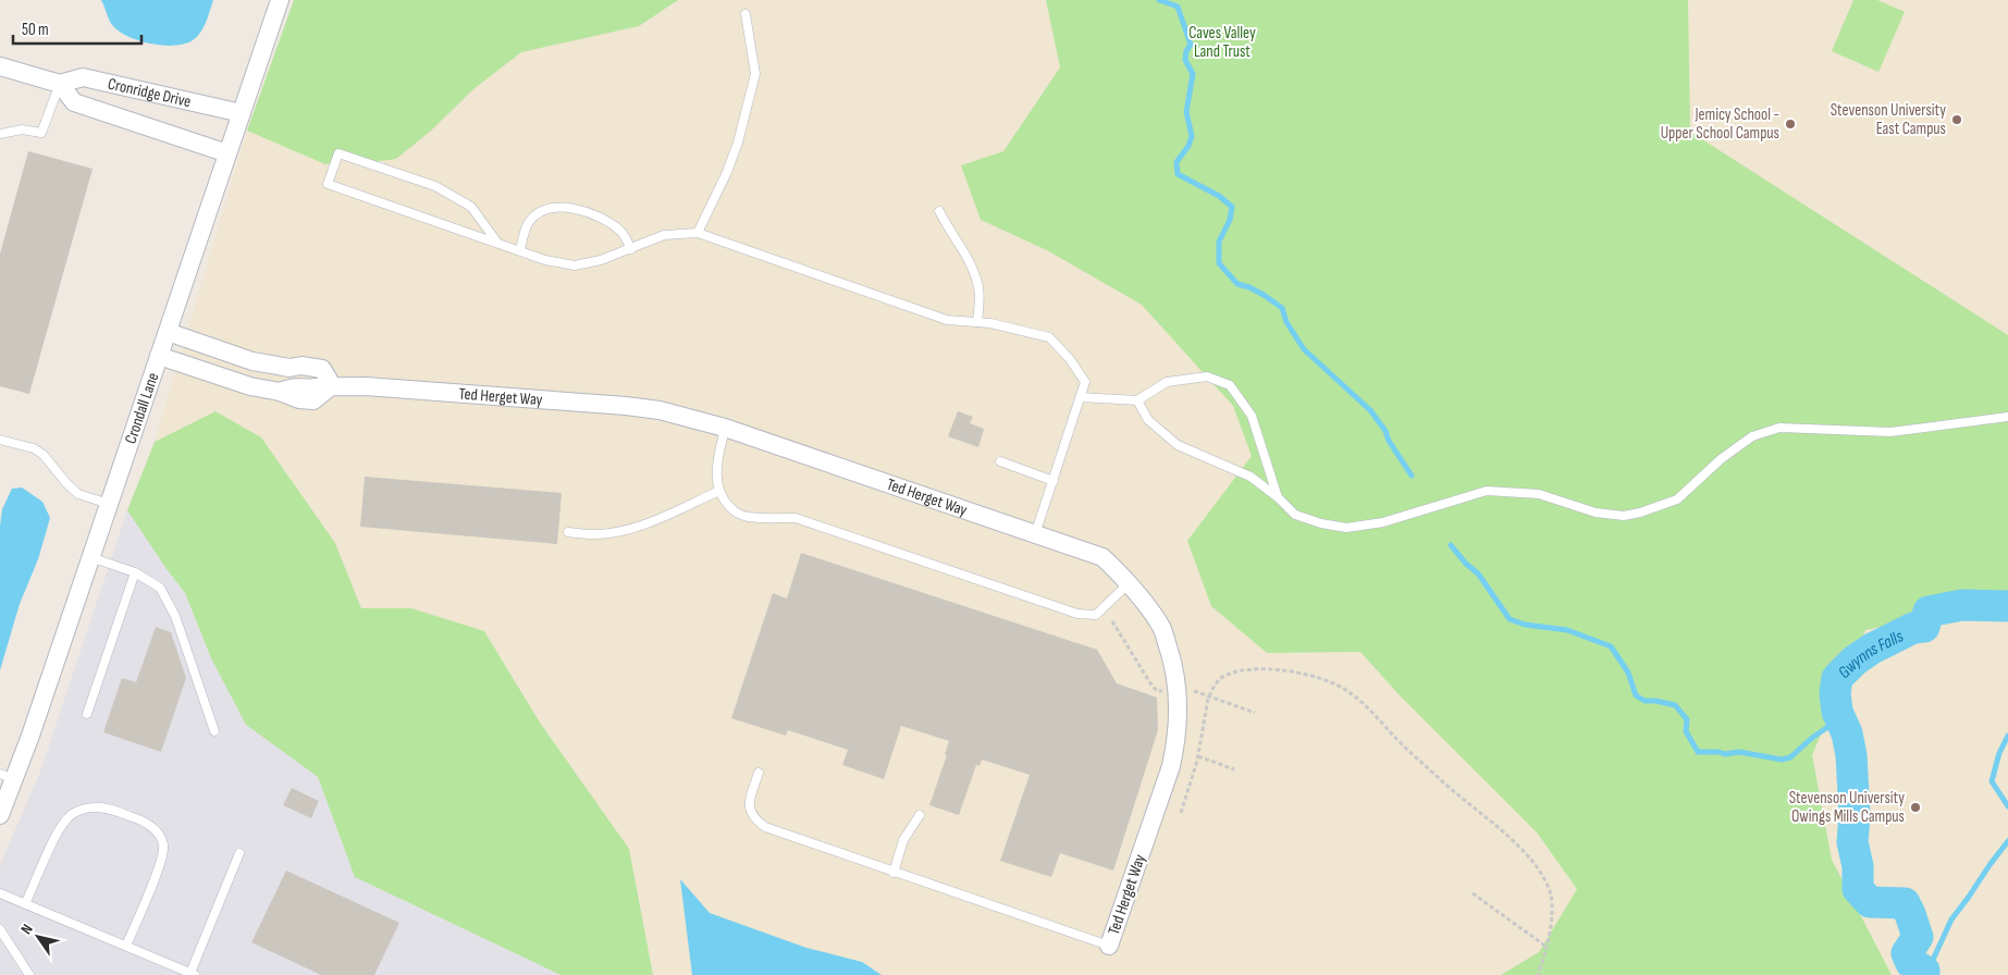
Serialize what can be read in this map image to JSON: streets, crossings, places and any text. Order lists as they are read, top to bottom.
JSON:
{
  "streets": {
    "street": ["Cronridge Drive", "Ted Herget Way", "Crondall Lane"]
  },
  "crossings": [
    ["Cronridge Drive", "Crondall Lane"]
  ],
  "water": ["Gwynns Falls"],
  "parks": ["Caves Valley Land Trust"],
  "places": ["Stevenson University East Campus", "Jemicy School - Upper School Campus", "Stevenson University Owings Mills Campus"],
  "scale_bar": "50 m",
  "north": "top left"
}
